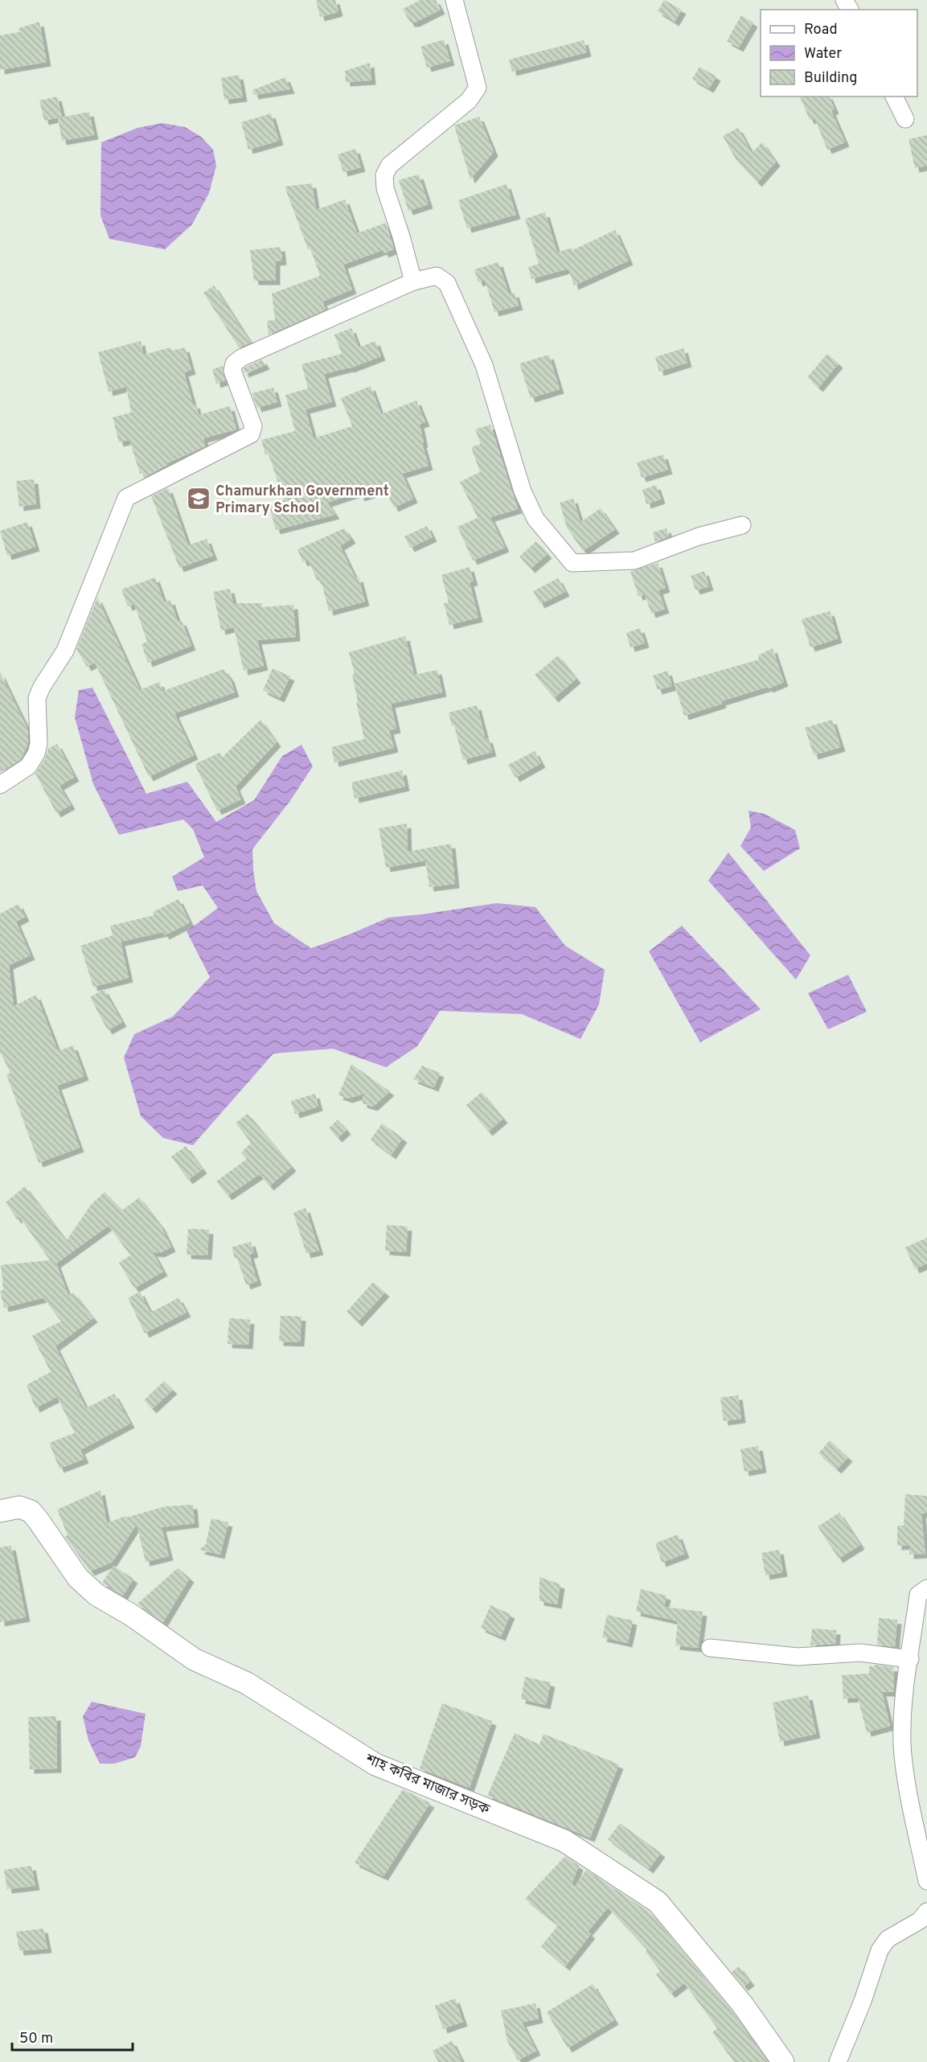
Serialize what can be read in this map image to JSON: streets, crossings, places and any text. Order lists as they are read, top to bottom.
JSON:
{
  "streets": {
    "street": ["শাহ কবির মাজার সড়ক"]
  },
  "places": {
    "school or university": ["Chamurkhan Government Primary School"]
  },
  "legend": ["Road", "Water", "Building"],
  "scale_bar": "50 m"
}
